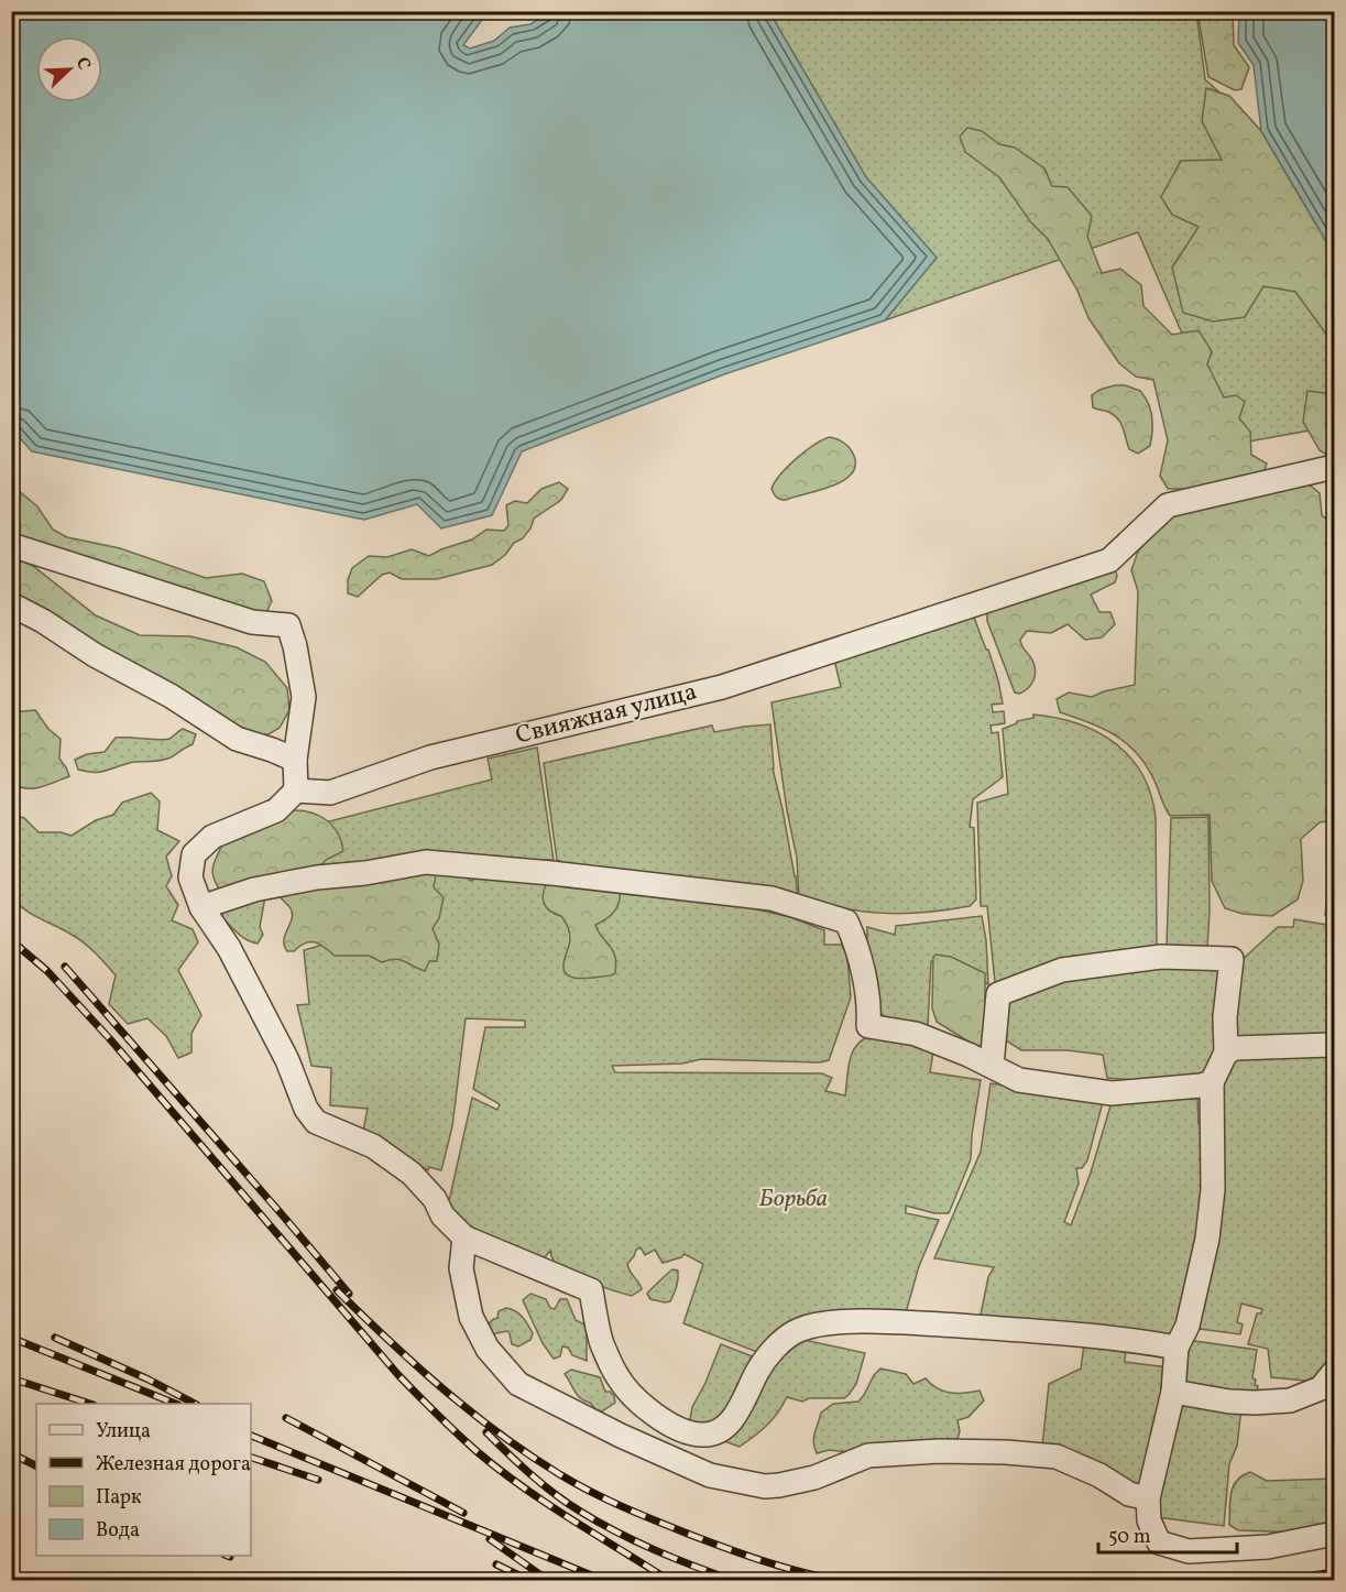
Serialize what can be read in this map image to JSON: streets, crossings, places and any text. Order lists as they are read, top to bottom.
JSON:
{
  "streets": {
    "street": ["Свияжная улица"]
  },
  "parks": ["Борьба"],
  "legend": [
    "Улица",
    "Железная дорога",
    "Парк",
    "Вода"
  ],
  "scale_bar": "50 m",
  "north": "top right"
}
